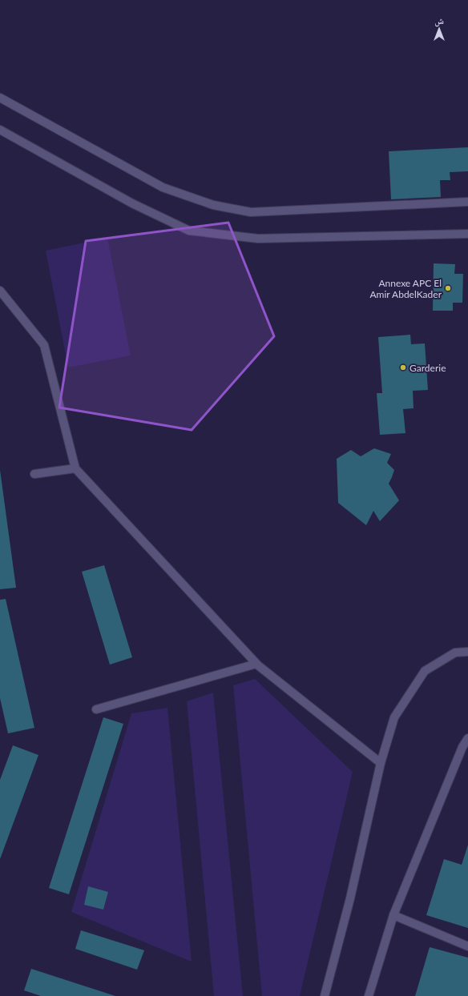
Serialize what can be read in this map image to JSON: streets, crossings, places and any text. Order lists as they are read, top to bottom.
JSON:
{
  "places": ["Annexe APC El Amir AbdelKader", "Garderie"],
  "north": "top"
}
